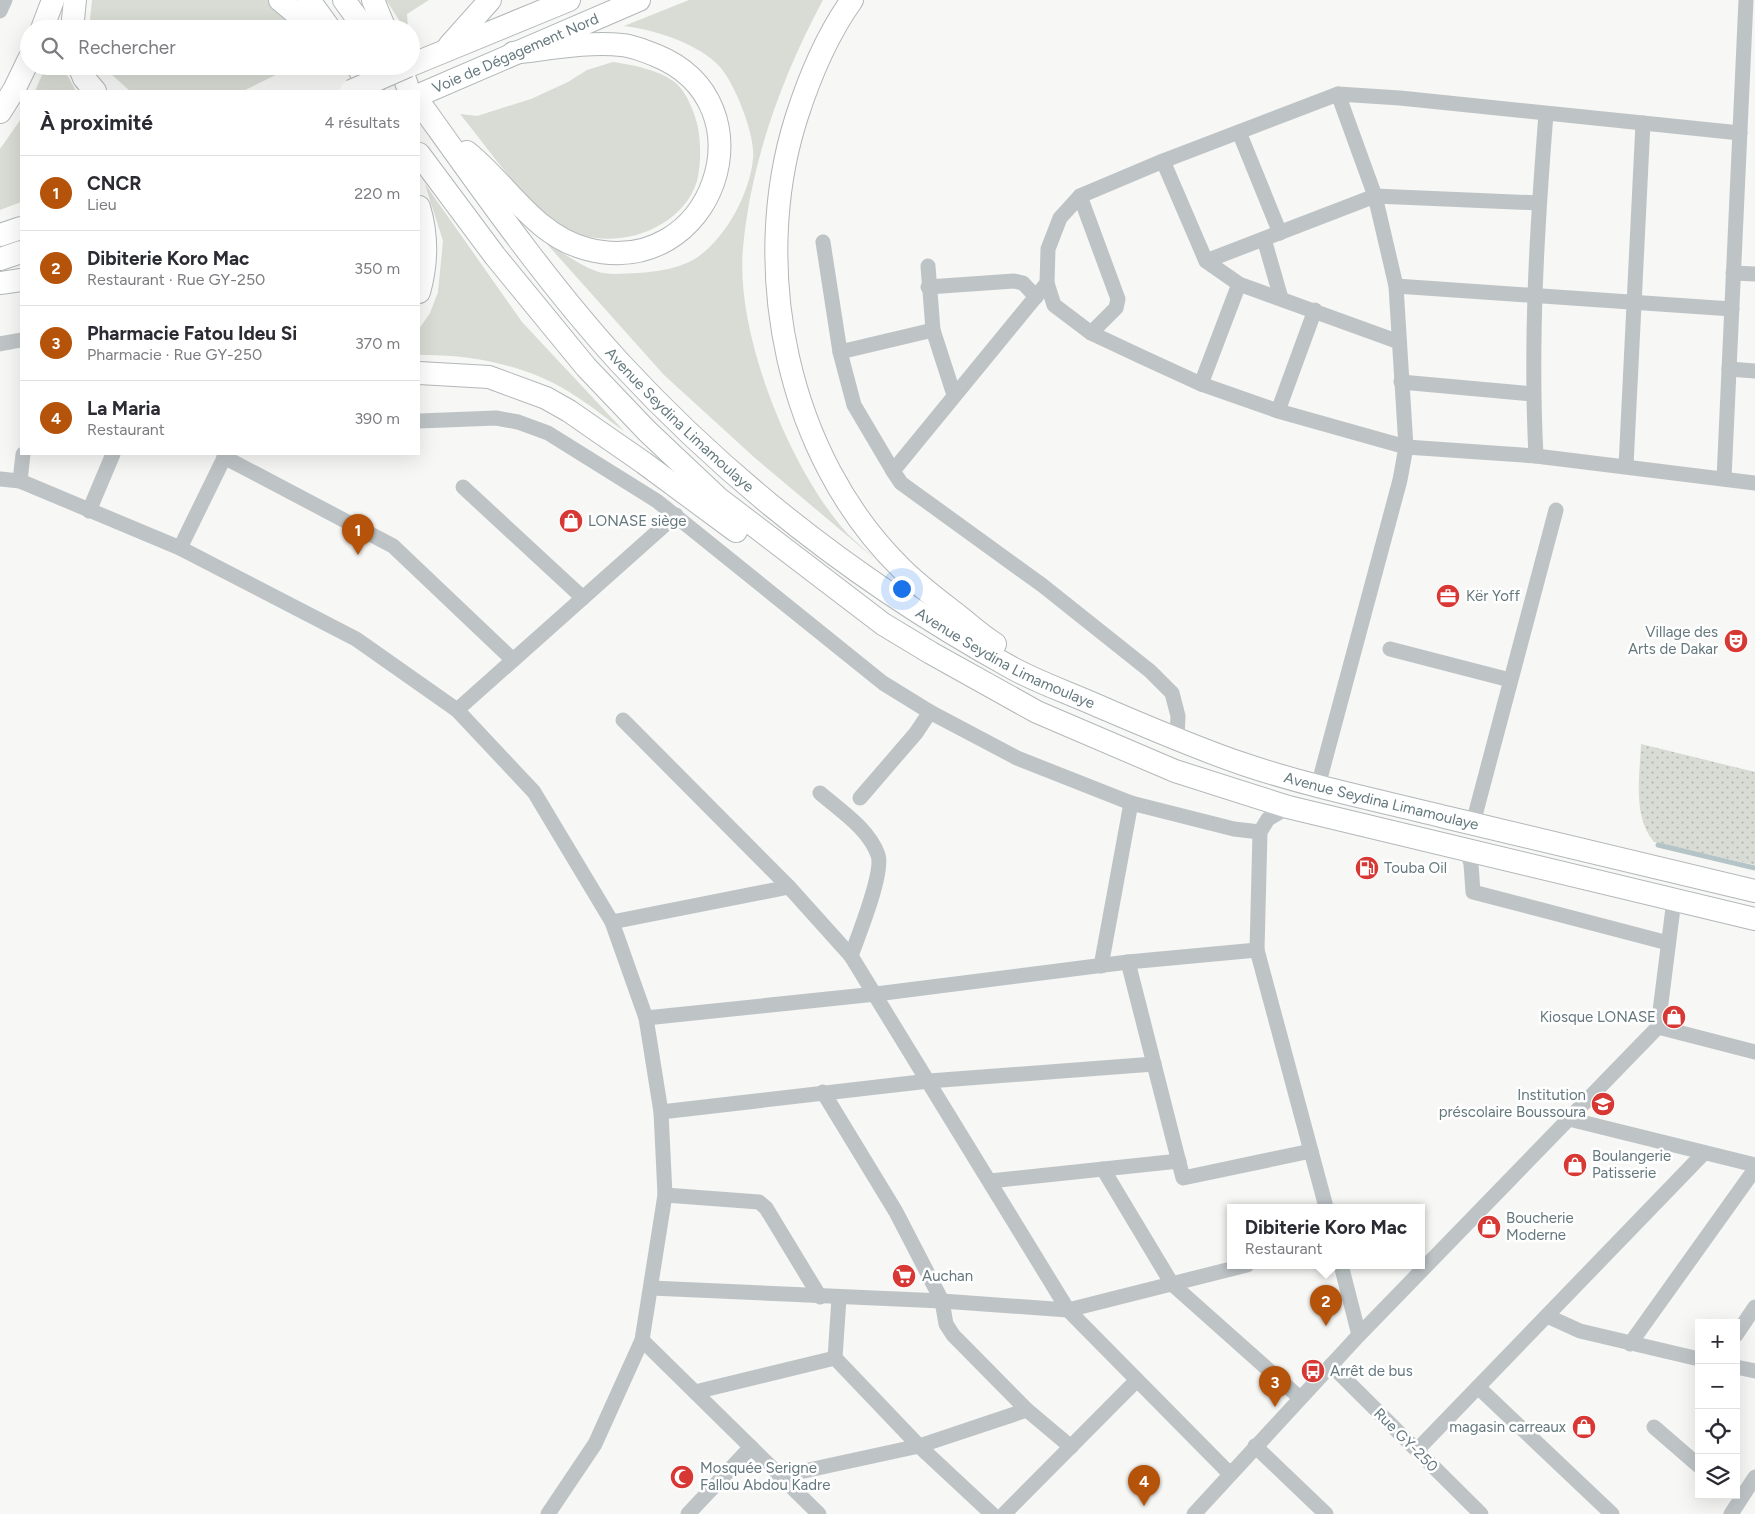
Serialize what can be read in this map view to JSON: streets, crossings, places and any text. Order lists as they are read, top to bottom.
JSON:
{
  "streets": {
    "highway": ["Voie de Dégagement Nord", "Avenue Seydina Limamoulaye"],
    "street": ["Rue GY-250"]
  },
  "places": {
    "shop": [
      "LONASE siège",
      "Kiosque LONASE",
      "Boulangerie Patisserie",
      "Boucherie Moderne",
      "magasin carreaux"
    ],
    "office": ["Kër Yoff"],
    "theatre": ["Village des Arts de Dakar"],
    "fuel station": ["Touba Oil"],
    "school or university": ["Institution préscolaire Boussoura"],
    "supermarket": ["Auchan"],
    "bus stop": ["Arrêt de bus"],
    "mosque": ["Mosquée Serigne Fallou Abdou Kadre"]
  },
  "page": {
    "search": "Rechercher",
    "heading": ["À proximité", "4 résultats"],
    "list": [
      {
        "mark": "1",
        "name": "CNCR",
        "note": "Lieu",
        "value": "220 m"
      },
      {
        "mark": "2",
        "name": "Dibiterie Koro Mac",
        "note": "Restaurant · Rue GY-250",
        "value": "350 m"
      },
      {
        "mark": "3",
        "name": "Pharmacie Fatou Ideu Si",
        "note": "Pharmacie · Rue GY-250",
        "value": "370 m"
      },
      {
        "mark": "4",
        "name": "La Maria",
        "note": "Restaurant",
        "value": "390 m"
      }
    ],
    "pins": [
      "1",
      "2",
      "3",
      "4"
    ],
    "popup": ["Dibiterie Koro Mac", "Restaurant"],
    "map_buttons": ["+", "−"]
  }
}
